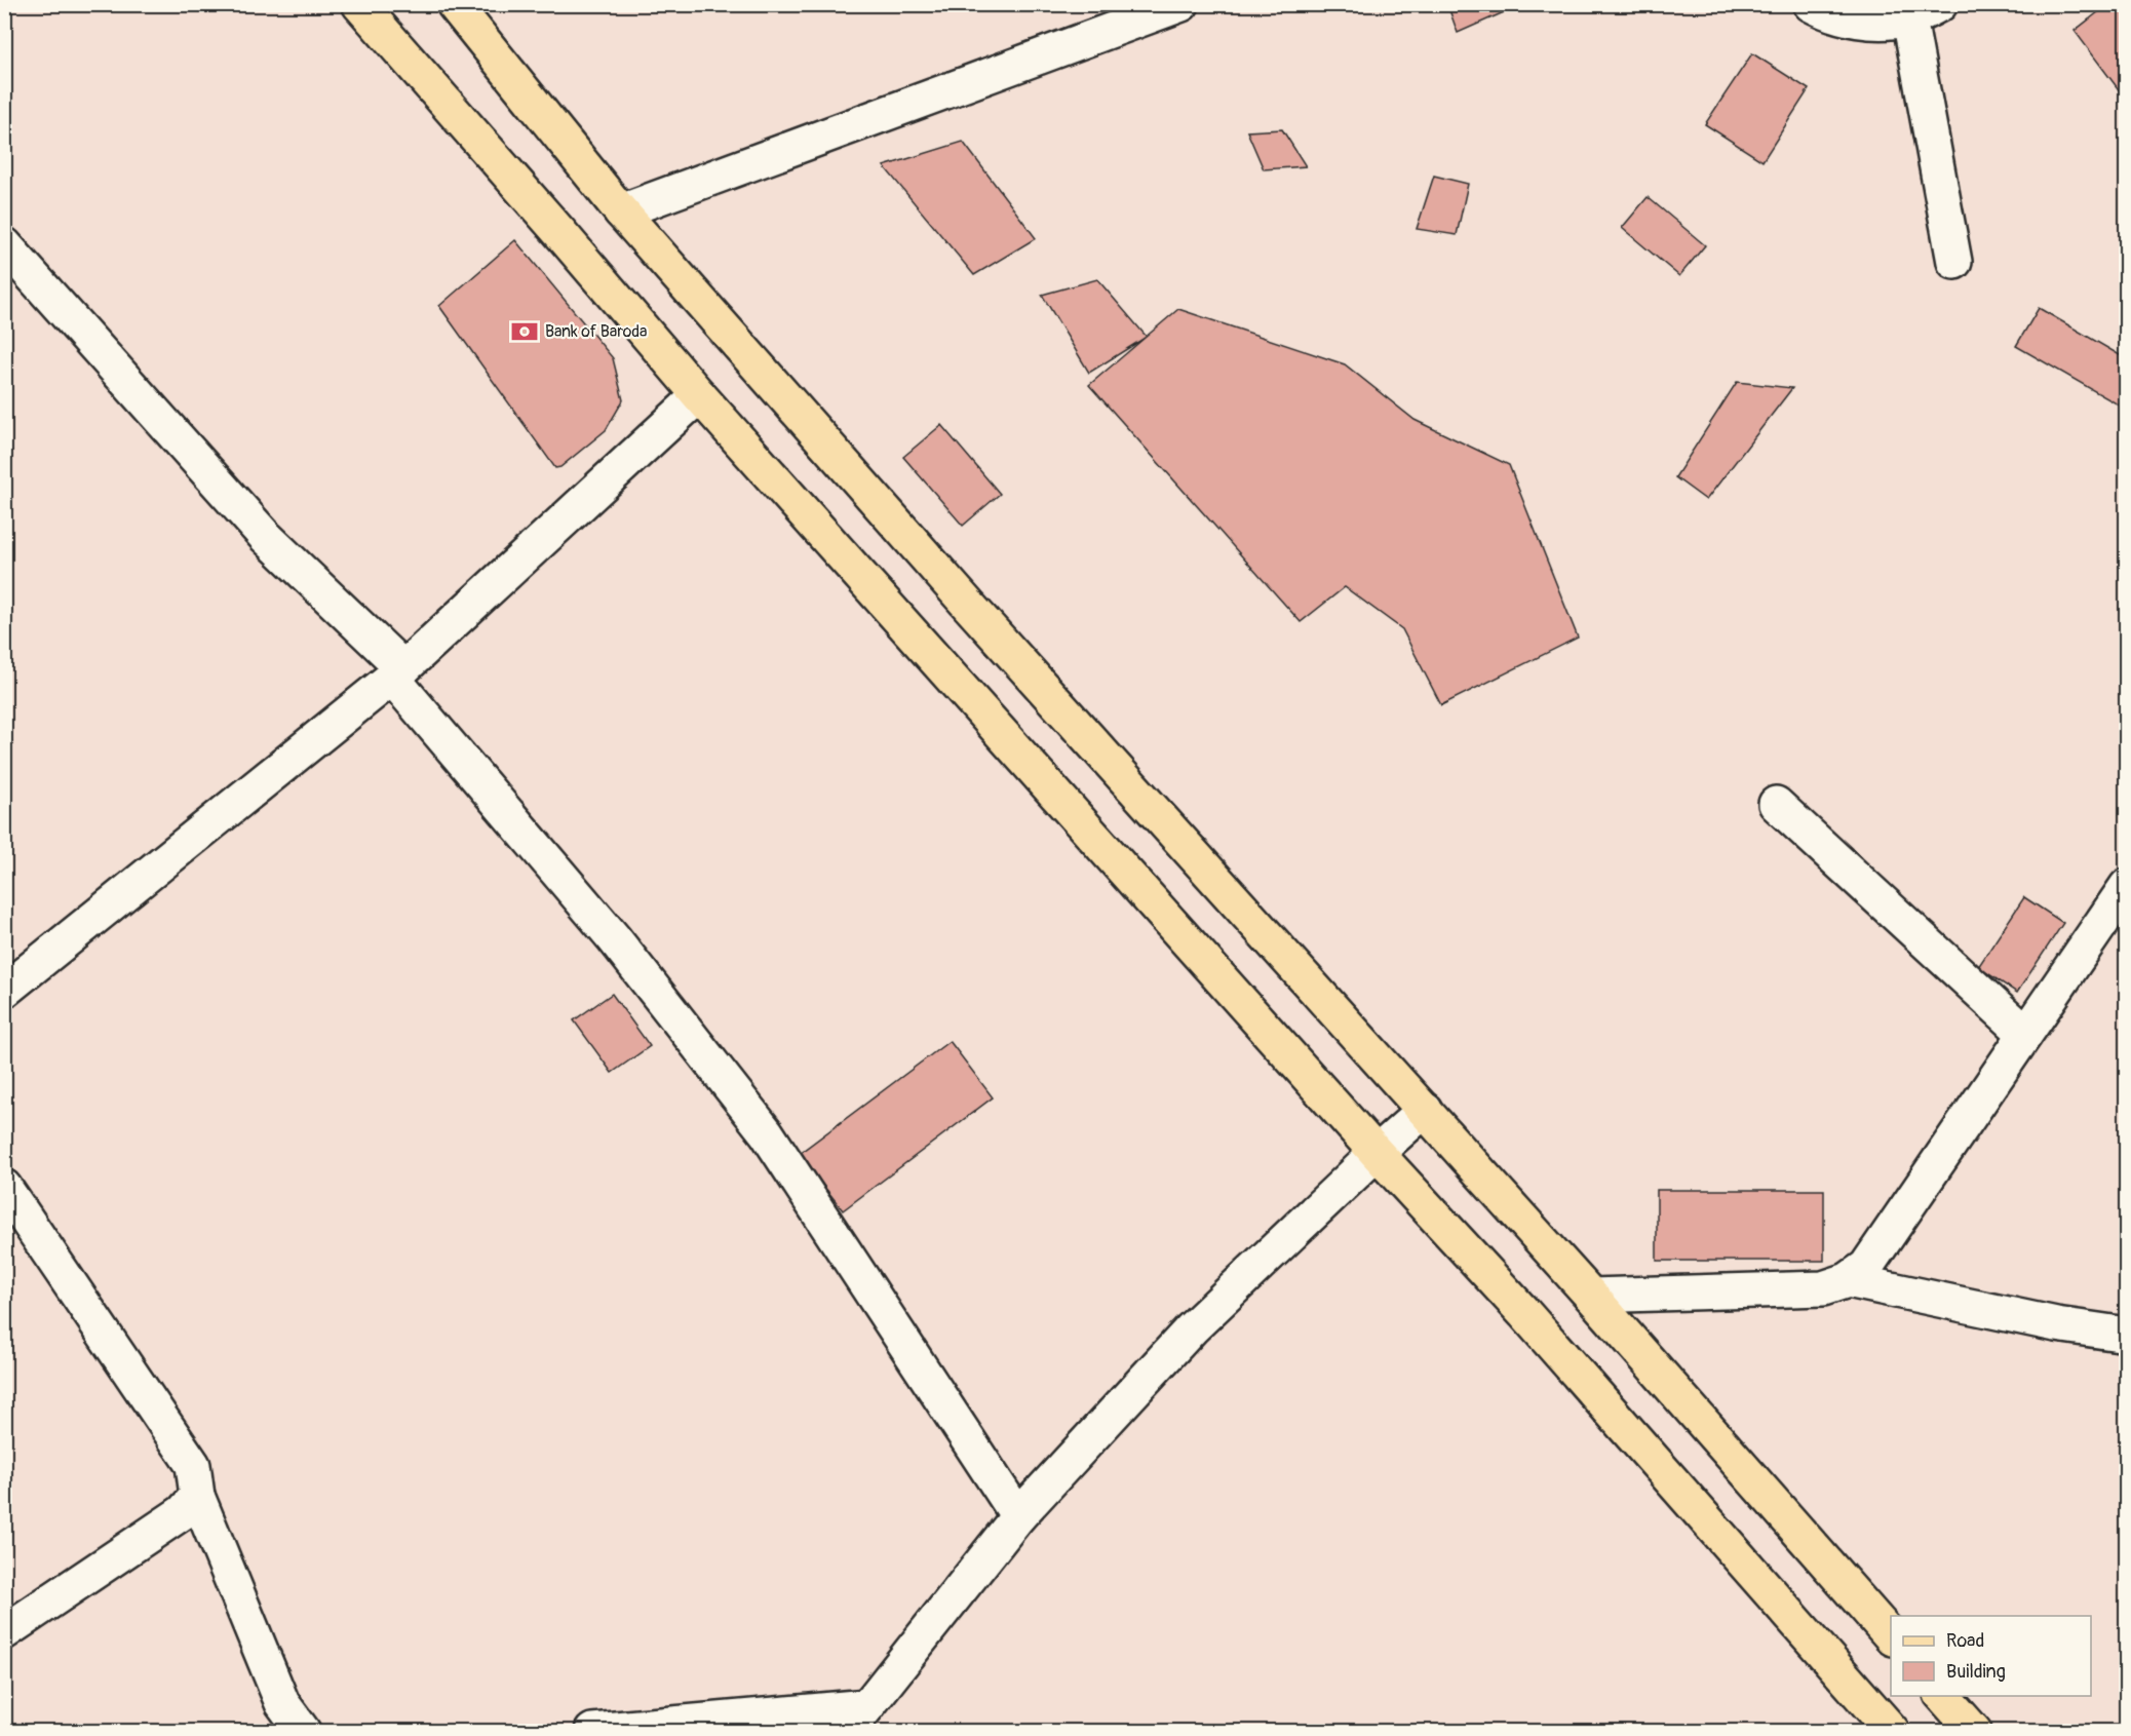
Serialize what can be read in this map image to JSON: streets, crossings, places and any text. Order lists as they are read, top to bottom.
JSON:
{
  "places": {
    "bank": ["Bank of Baroda"]
  },
  "legend": ["Road", "Building"]
}
